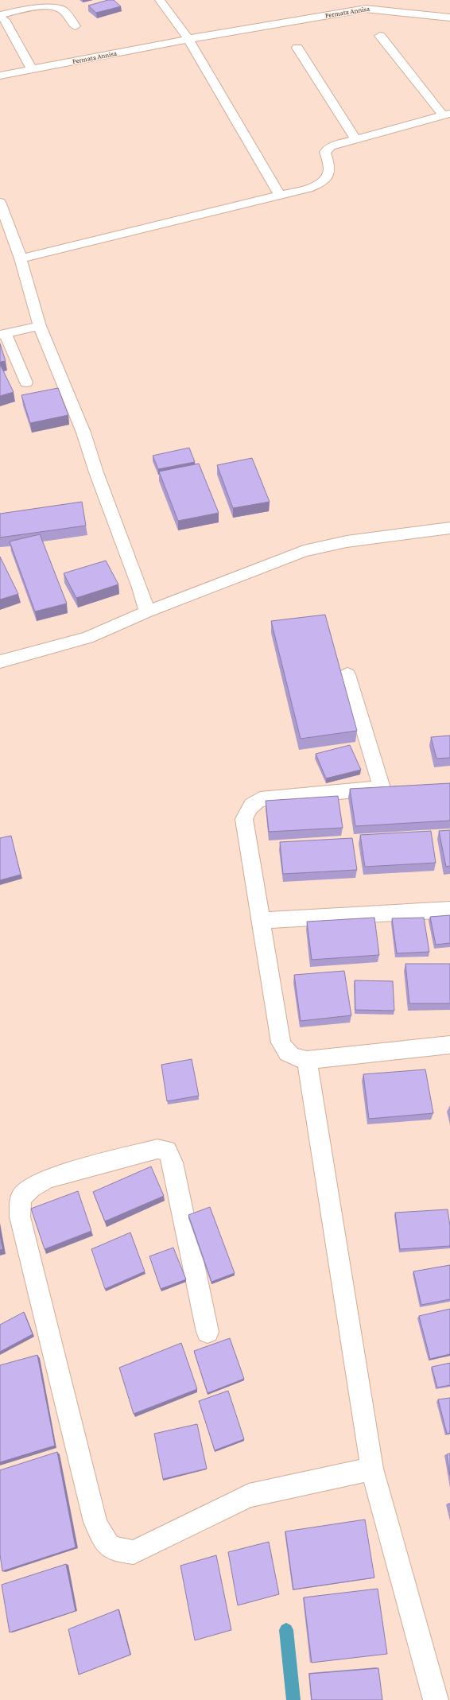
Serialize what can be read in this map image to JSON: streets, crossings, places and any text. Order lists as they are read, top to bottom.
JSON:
{
  "streets": {
    "street": ["Permata Annisa"]
  }
}
